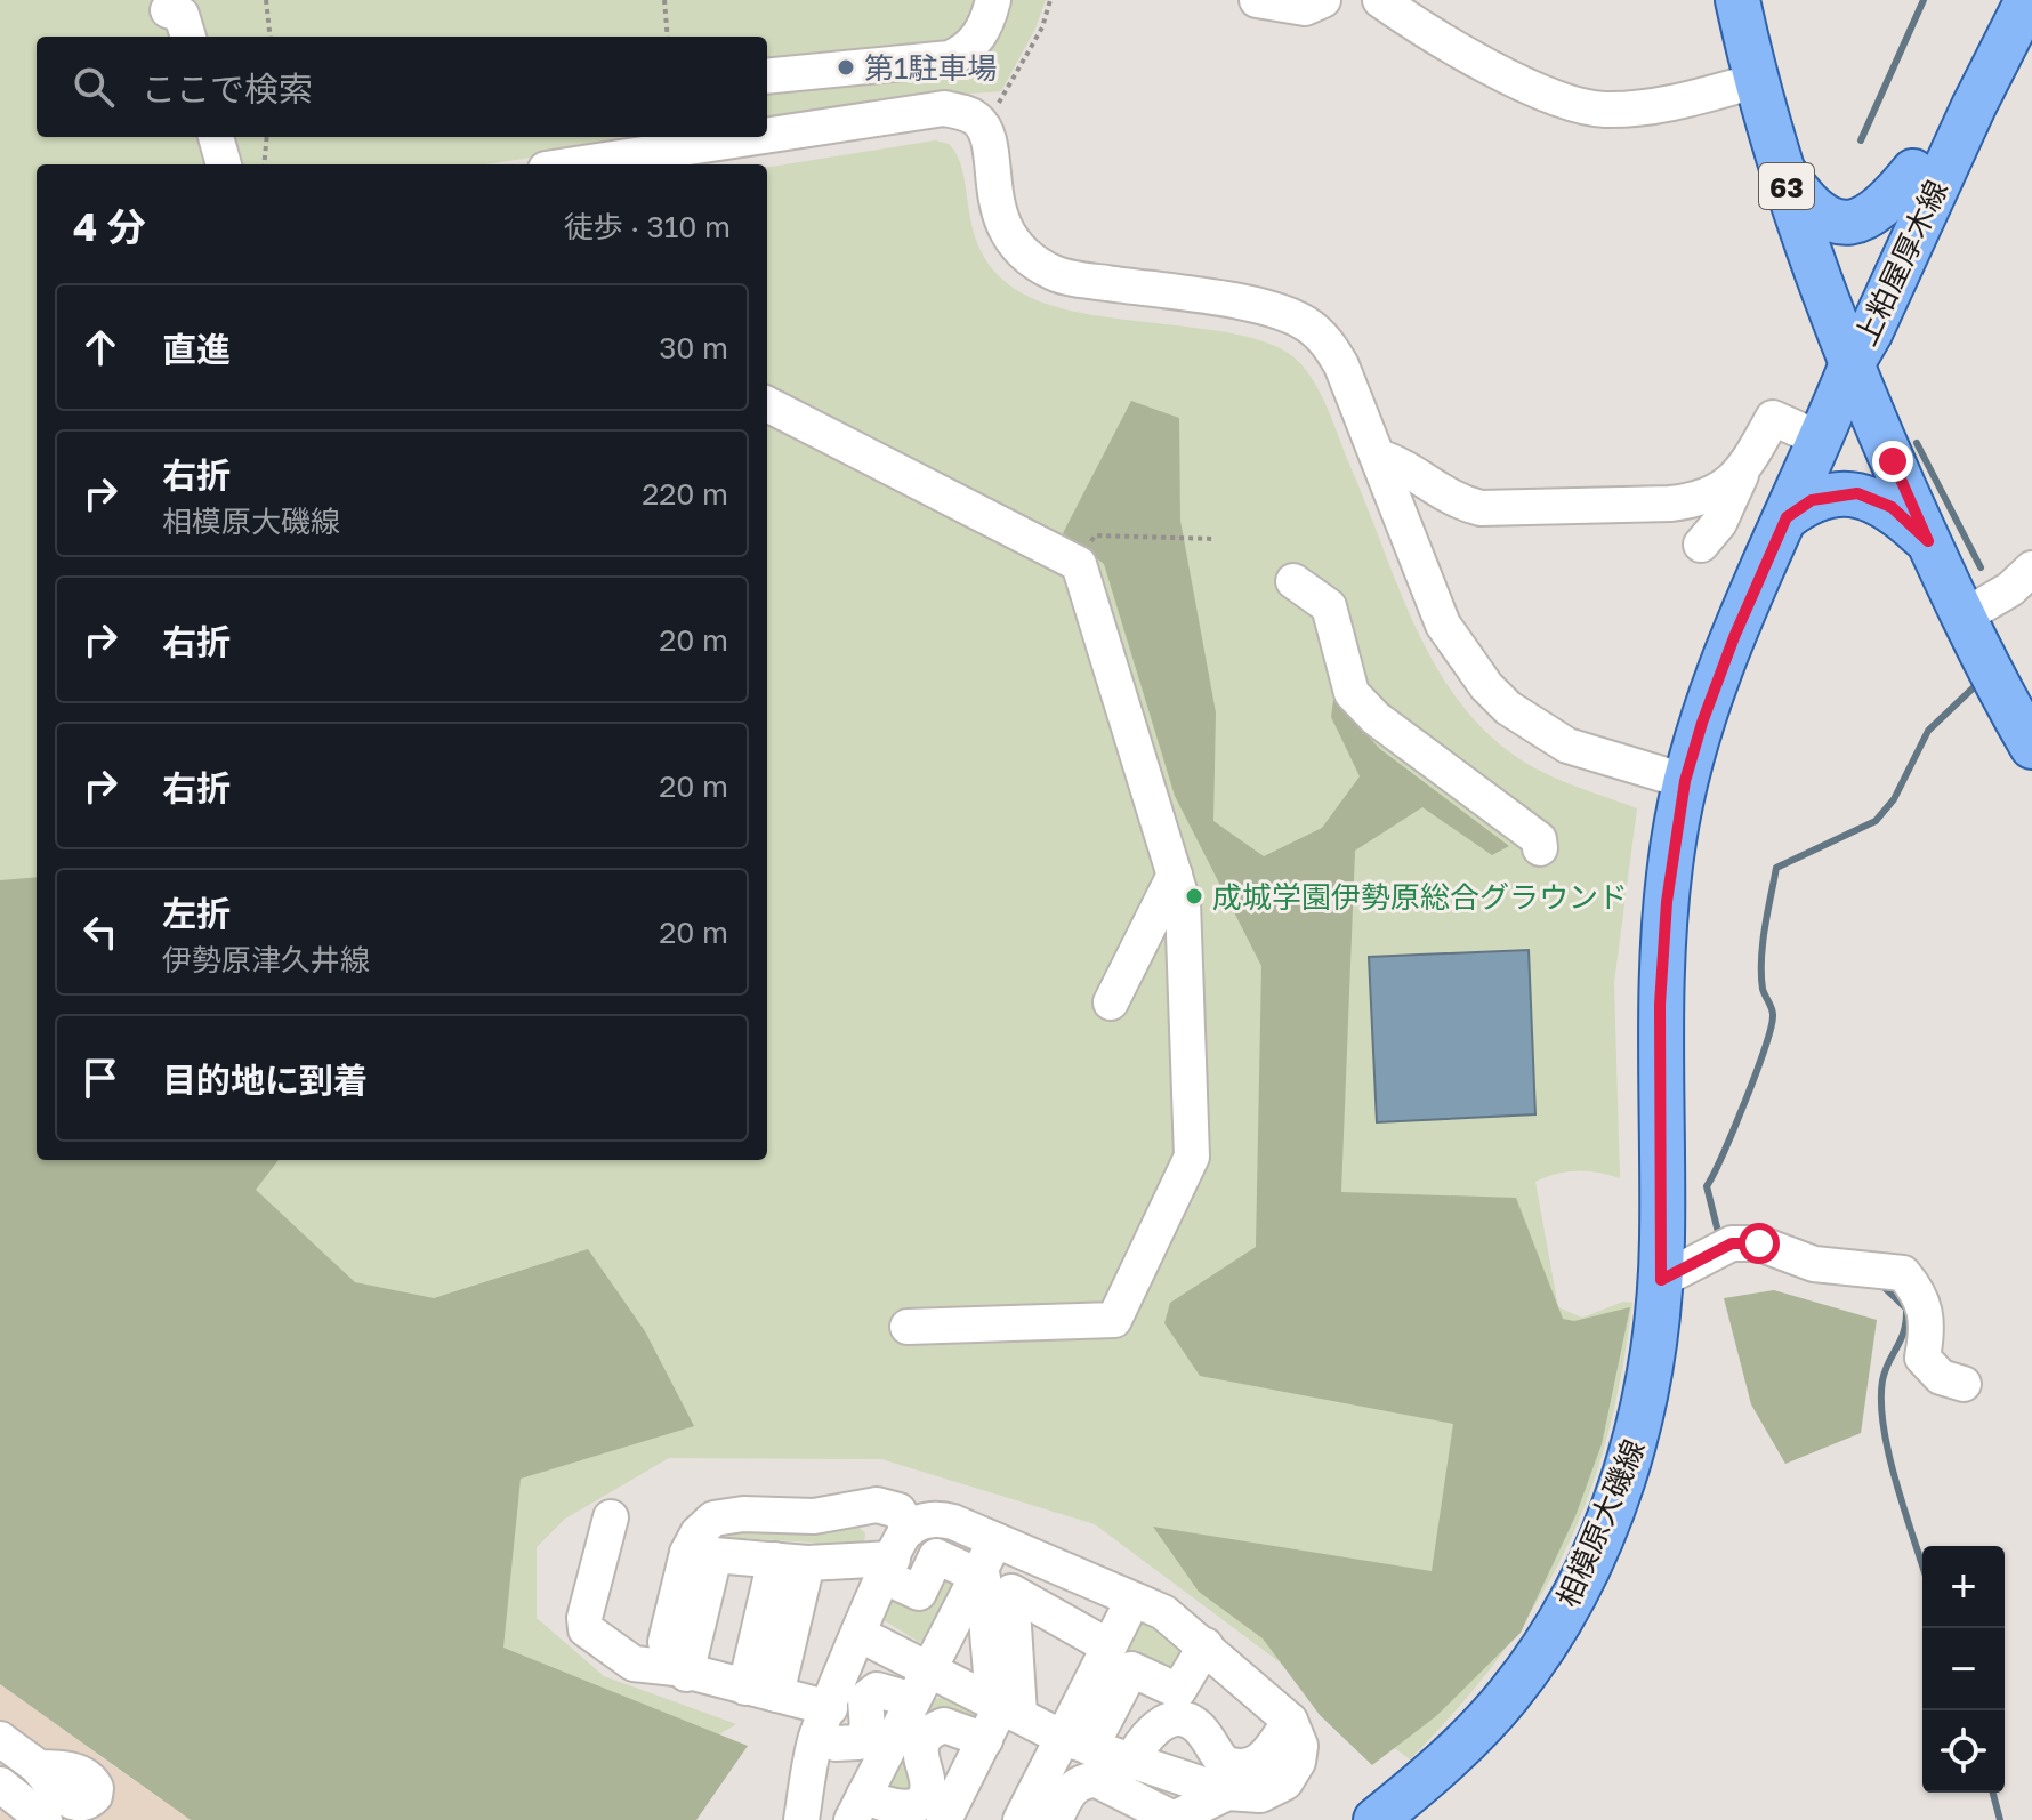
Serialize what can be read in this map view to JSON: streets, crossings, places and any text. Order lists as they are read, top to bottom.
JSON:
{
  "streets": {
    "main road": ["63", "上粕屋厚木線", "相模原大磯線"]
  },
  "crossings": [
    ["63", "上粕屋厚木線"],
    ["63", "相模原大磯線"],
    ["上粕屋厚木線", "相模原大磯線"]
  ],
  "places": ["第1駐車場", "成城学園伊勢原総合グラウンド"],
  "page": {
    "search": "ここで検索",
    "heading": ["4 分", "徒歩 · 310 m"],
    "list": [
      ["直進", "30 m"],
      ["右折", "相模原大磯線", "220 m"],
      ["右折", "20 m"],
      ["右折", "20 m"],
      ["左折", "伊勢原津久井線", "20 m"],
      "目的地に到着"
    ],
    "map_buttons": ["+", "−"]
  }
}
